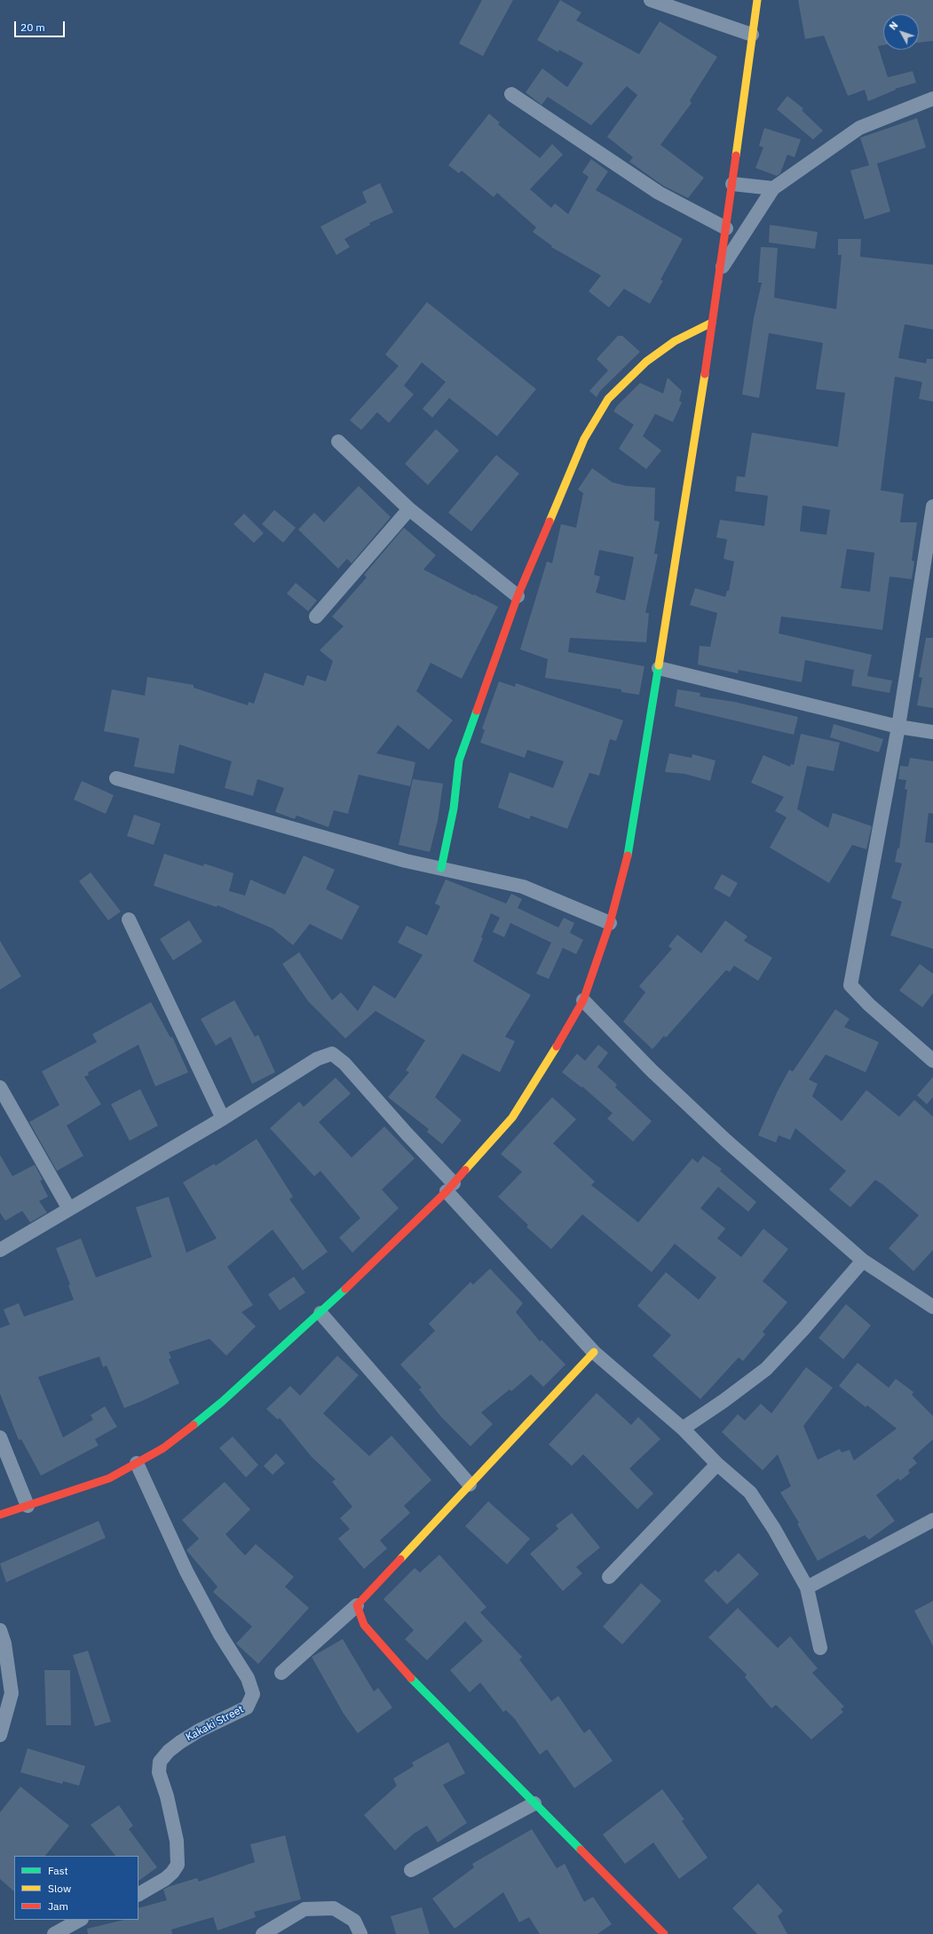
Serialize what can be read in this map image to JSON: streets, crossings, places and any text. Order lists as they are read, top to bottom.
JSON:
{
  "streets": {
    "street": ["Kakaki Street"]
  },
  "legend": ["Fast", "Slow", "Jam"],
  "scale_bar": "20 m",
  "north": "top left"
}
